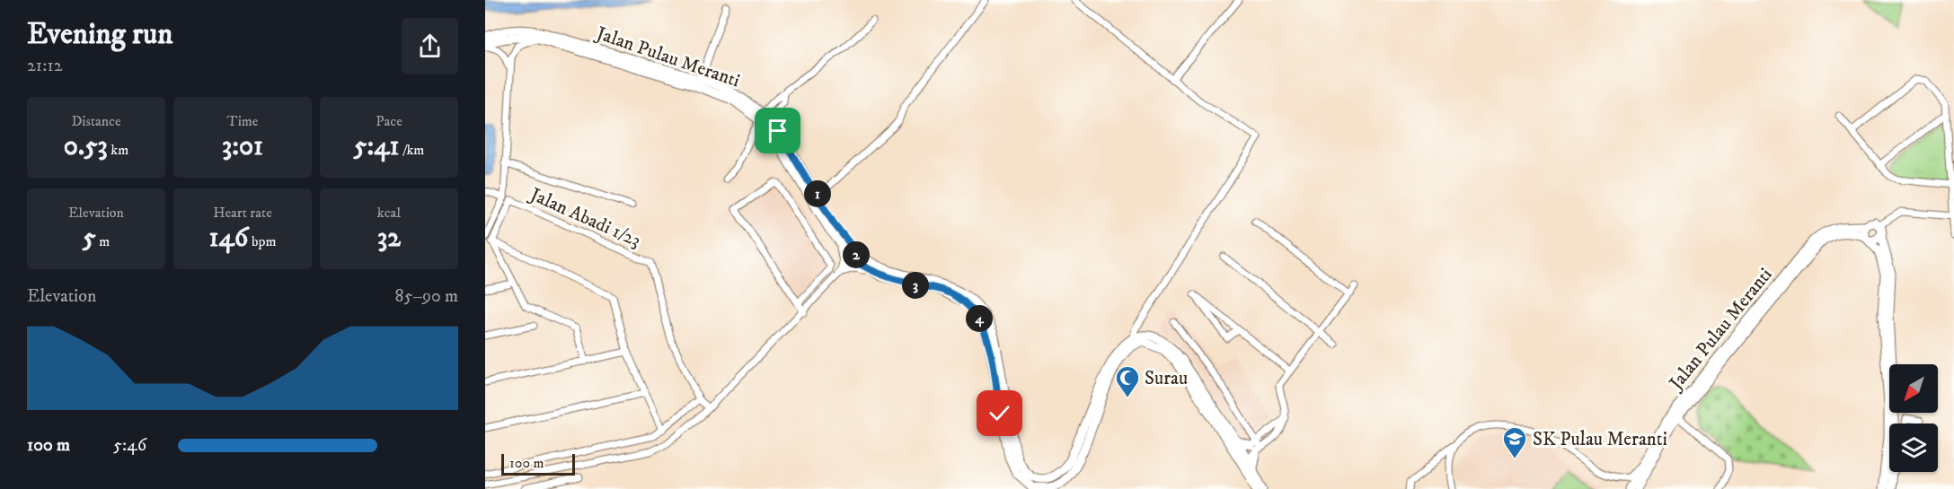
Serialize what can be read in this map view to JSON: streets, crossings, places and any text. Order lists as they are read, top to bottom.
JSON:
{
  "streets": {
    "main road": ["Jalan Pulau Meranti"],
    "street": ["Jalan Abadi 1/23"]
  },
  "places": {
    "mosque": ["Surau"],
    "school or university": ["SK Pulau Meranti"]
  },
  "scale_bar": "100 m",
  "north": "bottom left",
  "page": {
    "heading": ["Evening run", "21:12"],
    "stats": [
      ["Distance", "0.53 km"],
      ["Time", "3:01"],
      ["Pace", "5:41 /km"],
      ["Elevation", "5 m"],
      ["Heart rate", "146 bpm"],
      ["kcal", "32"]
    ],
    "pins": [
      "1",
      "2",
      "3",
      "4"
    ],
    "chart": ["Elevation", "85–90 m"],
    "list": [
      {
        "name": "100 m",
        "note": "5:46"
      }
    ],
    "scale": "100 m"
  }
}
